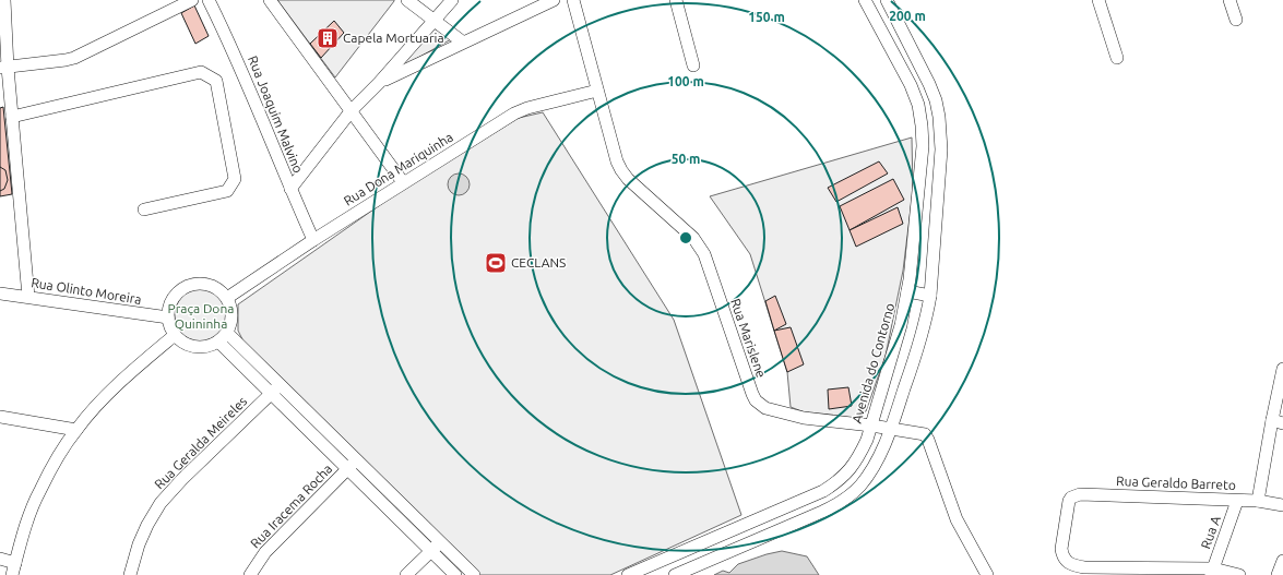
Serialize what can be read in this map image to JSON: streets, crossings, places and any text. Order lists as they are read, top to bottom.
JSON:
{
  "streets": {
    "street": [
      "Rua Joaquim Malvino",
      "Rua Dona Mariquinha",
      "Rua Olinto Moreira",
      "Rua Marislene",
      "Avenida do Contorno",
      "Rua Geralda Meireles",
      "Rua Geraldo Barreto",
      "Rua Iracema Rocha",
      "Rua A"
    ]
  },
  "crossings": [
    ["Rua Joaquim Malvino", "Rua Dona Mariquinha"],
    ["Rua Dona Mariquinha", "Rua Olinto Moreira"],
    ["Rua Dona Mariquinha", "Rua Marislene"],
    ["Rua Marislene", "Avenida do Contorno"],
    ["Rua Geraldo Barreto", "Rua A"]
  ],
  "parks": ["Praça Dona Quininha"],
  "places": {
    "building": ["Capela Mortuaria"],
    "sports": ["CECLANS"]
  },
  "rings": [
    "200 m",
    "150 m",
    "100 m",
    "50 m"
  ]
}
